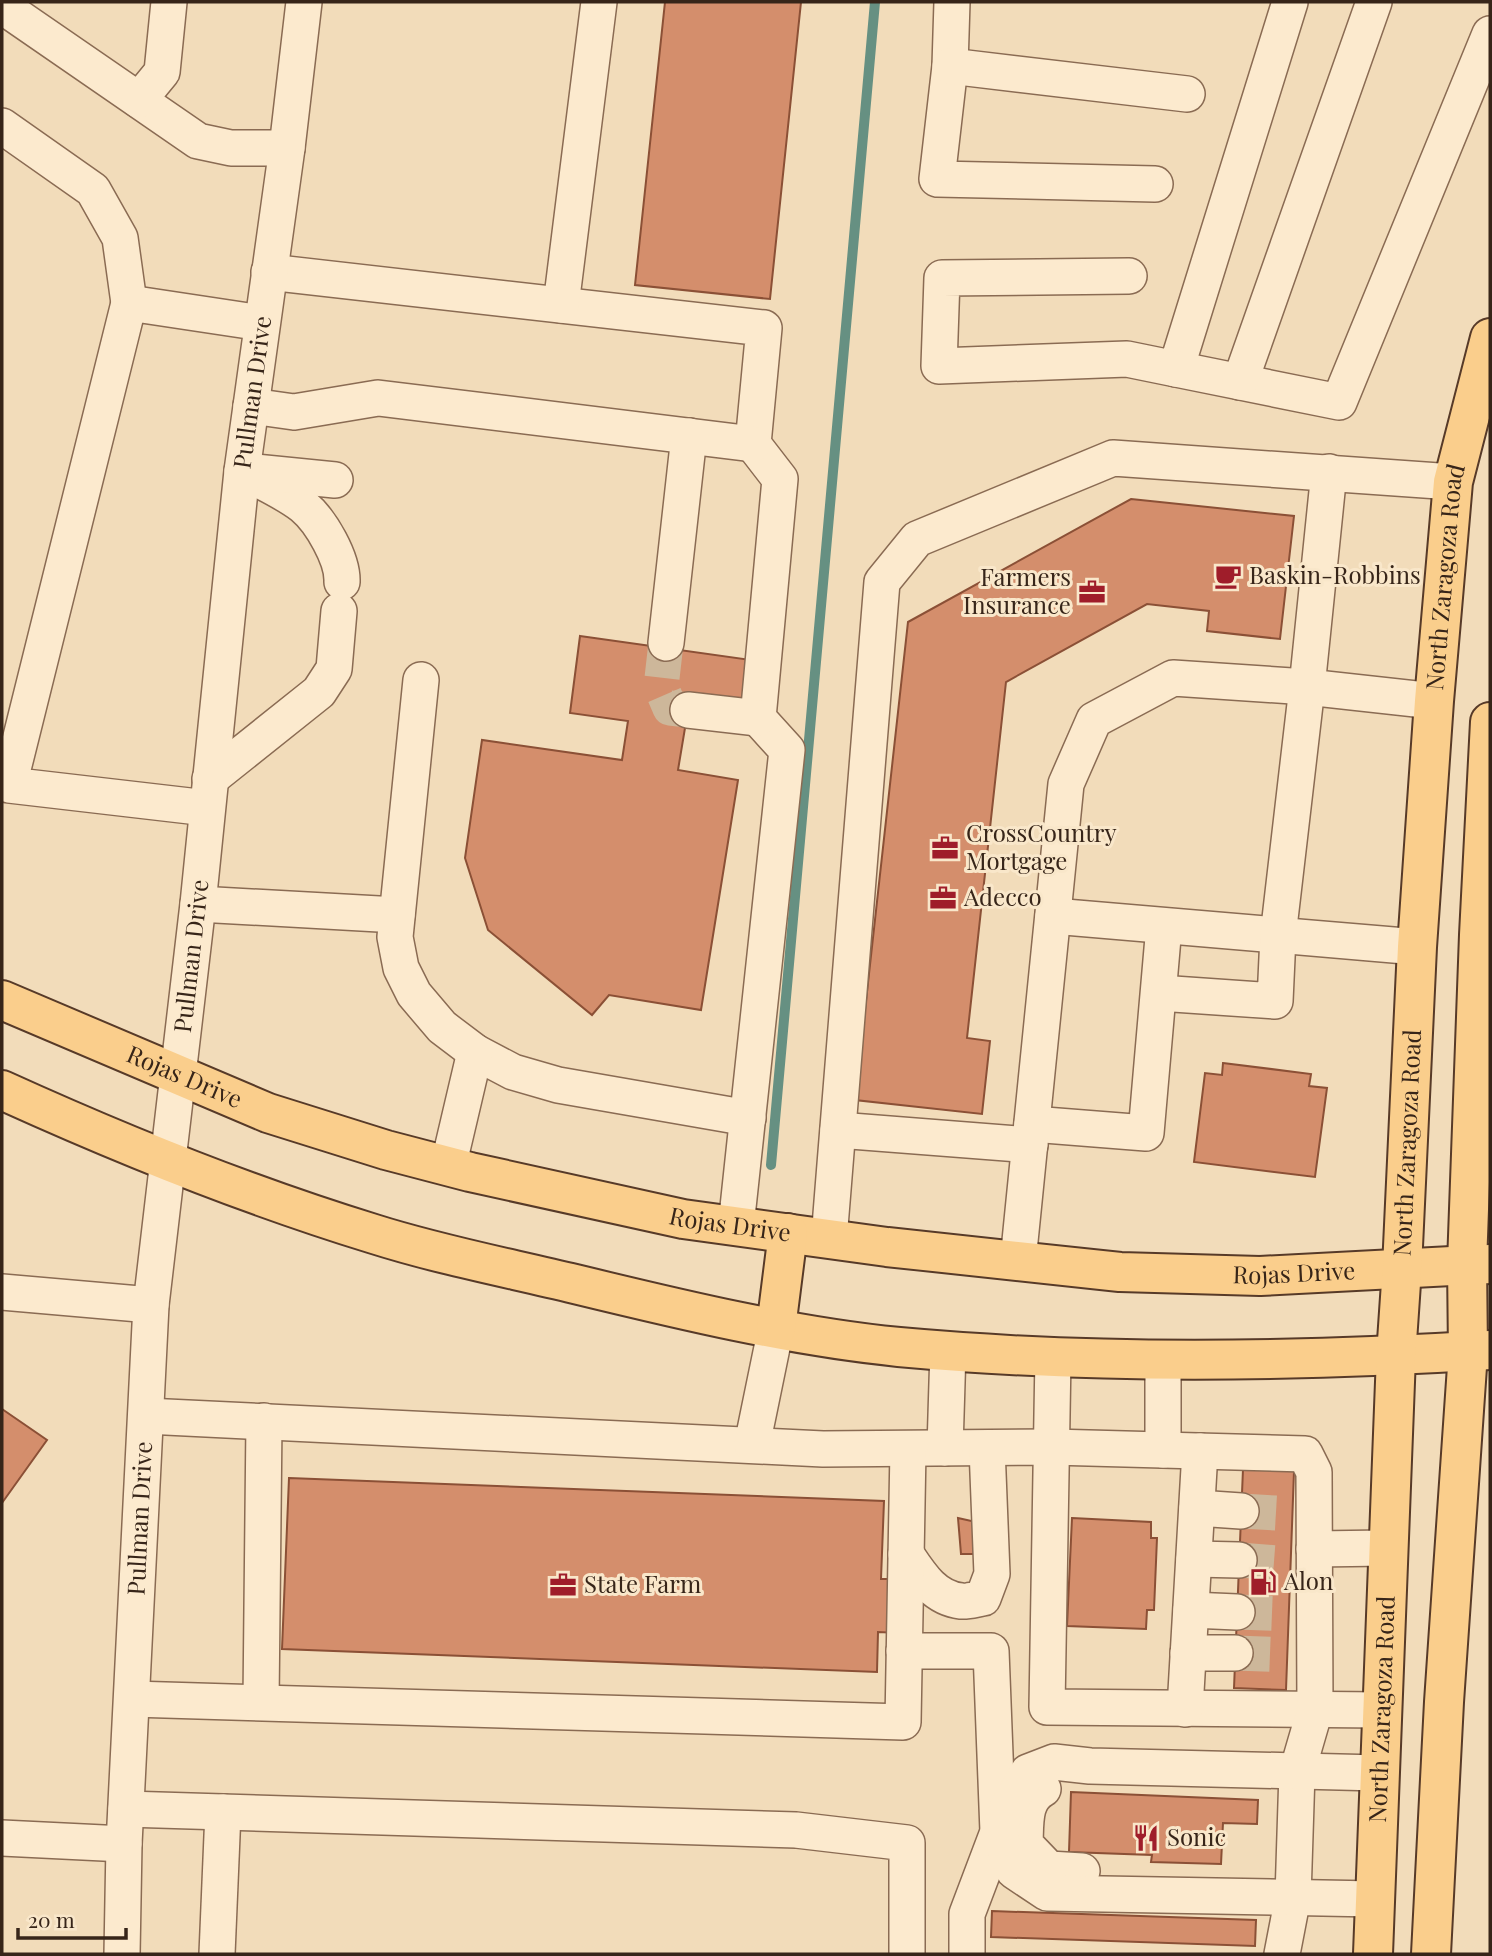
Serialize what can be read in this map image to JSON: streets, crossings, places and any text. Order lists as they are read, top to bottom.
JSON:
{
  "streets": {
    "main road": ["North Zaragoza Road", "Rojas Drive"],
    "street": ["Pullman Drive"]
  },
  "crossings": [
    ["Pullman Drive", "Rojas Drive"],
    ["North Zaragoza Road", "Rojas Drive"]
  ],
  "places": {
    "cafe": ["Baskin-Robbins"],
    "office": [
      "Farmers Insurance",
      "CrossCountry Mortgage",
      "Adecco",
      "State Farm"
    ],
    "fuel station": ["Alon"],
    "restaurant": ["Sonic"]
  },
  "scale_bar": "20 m"
}
